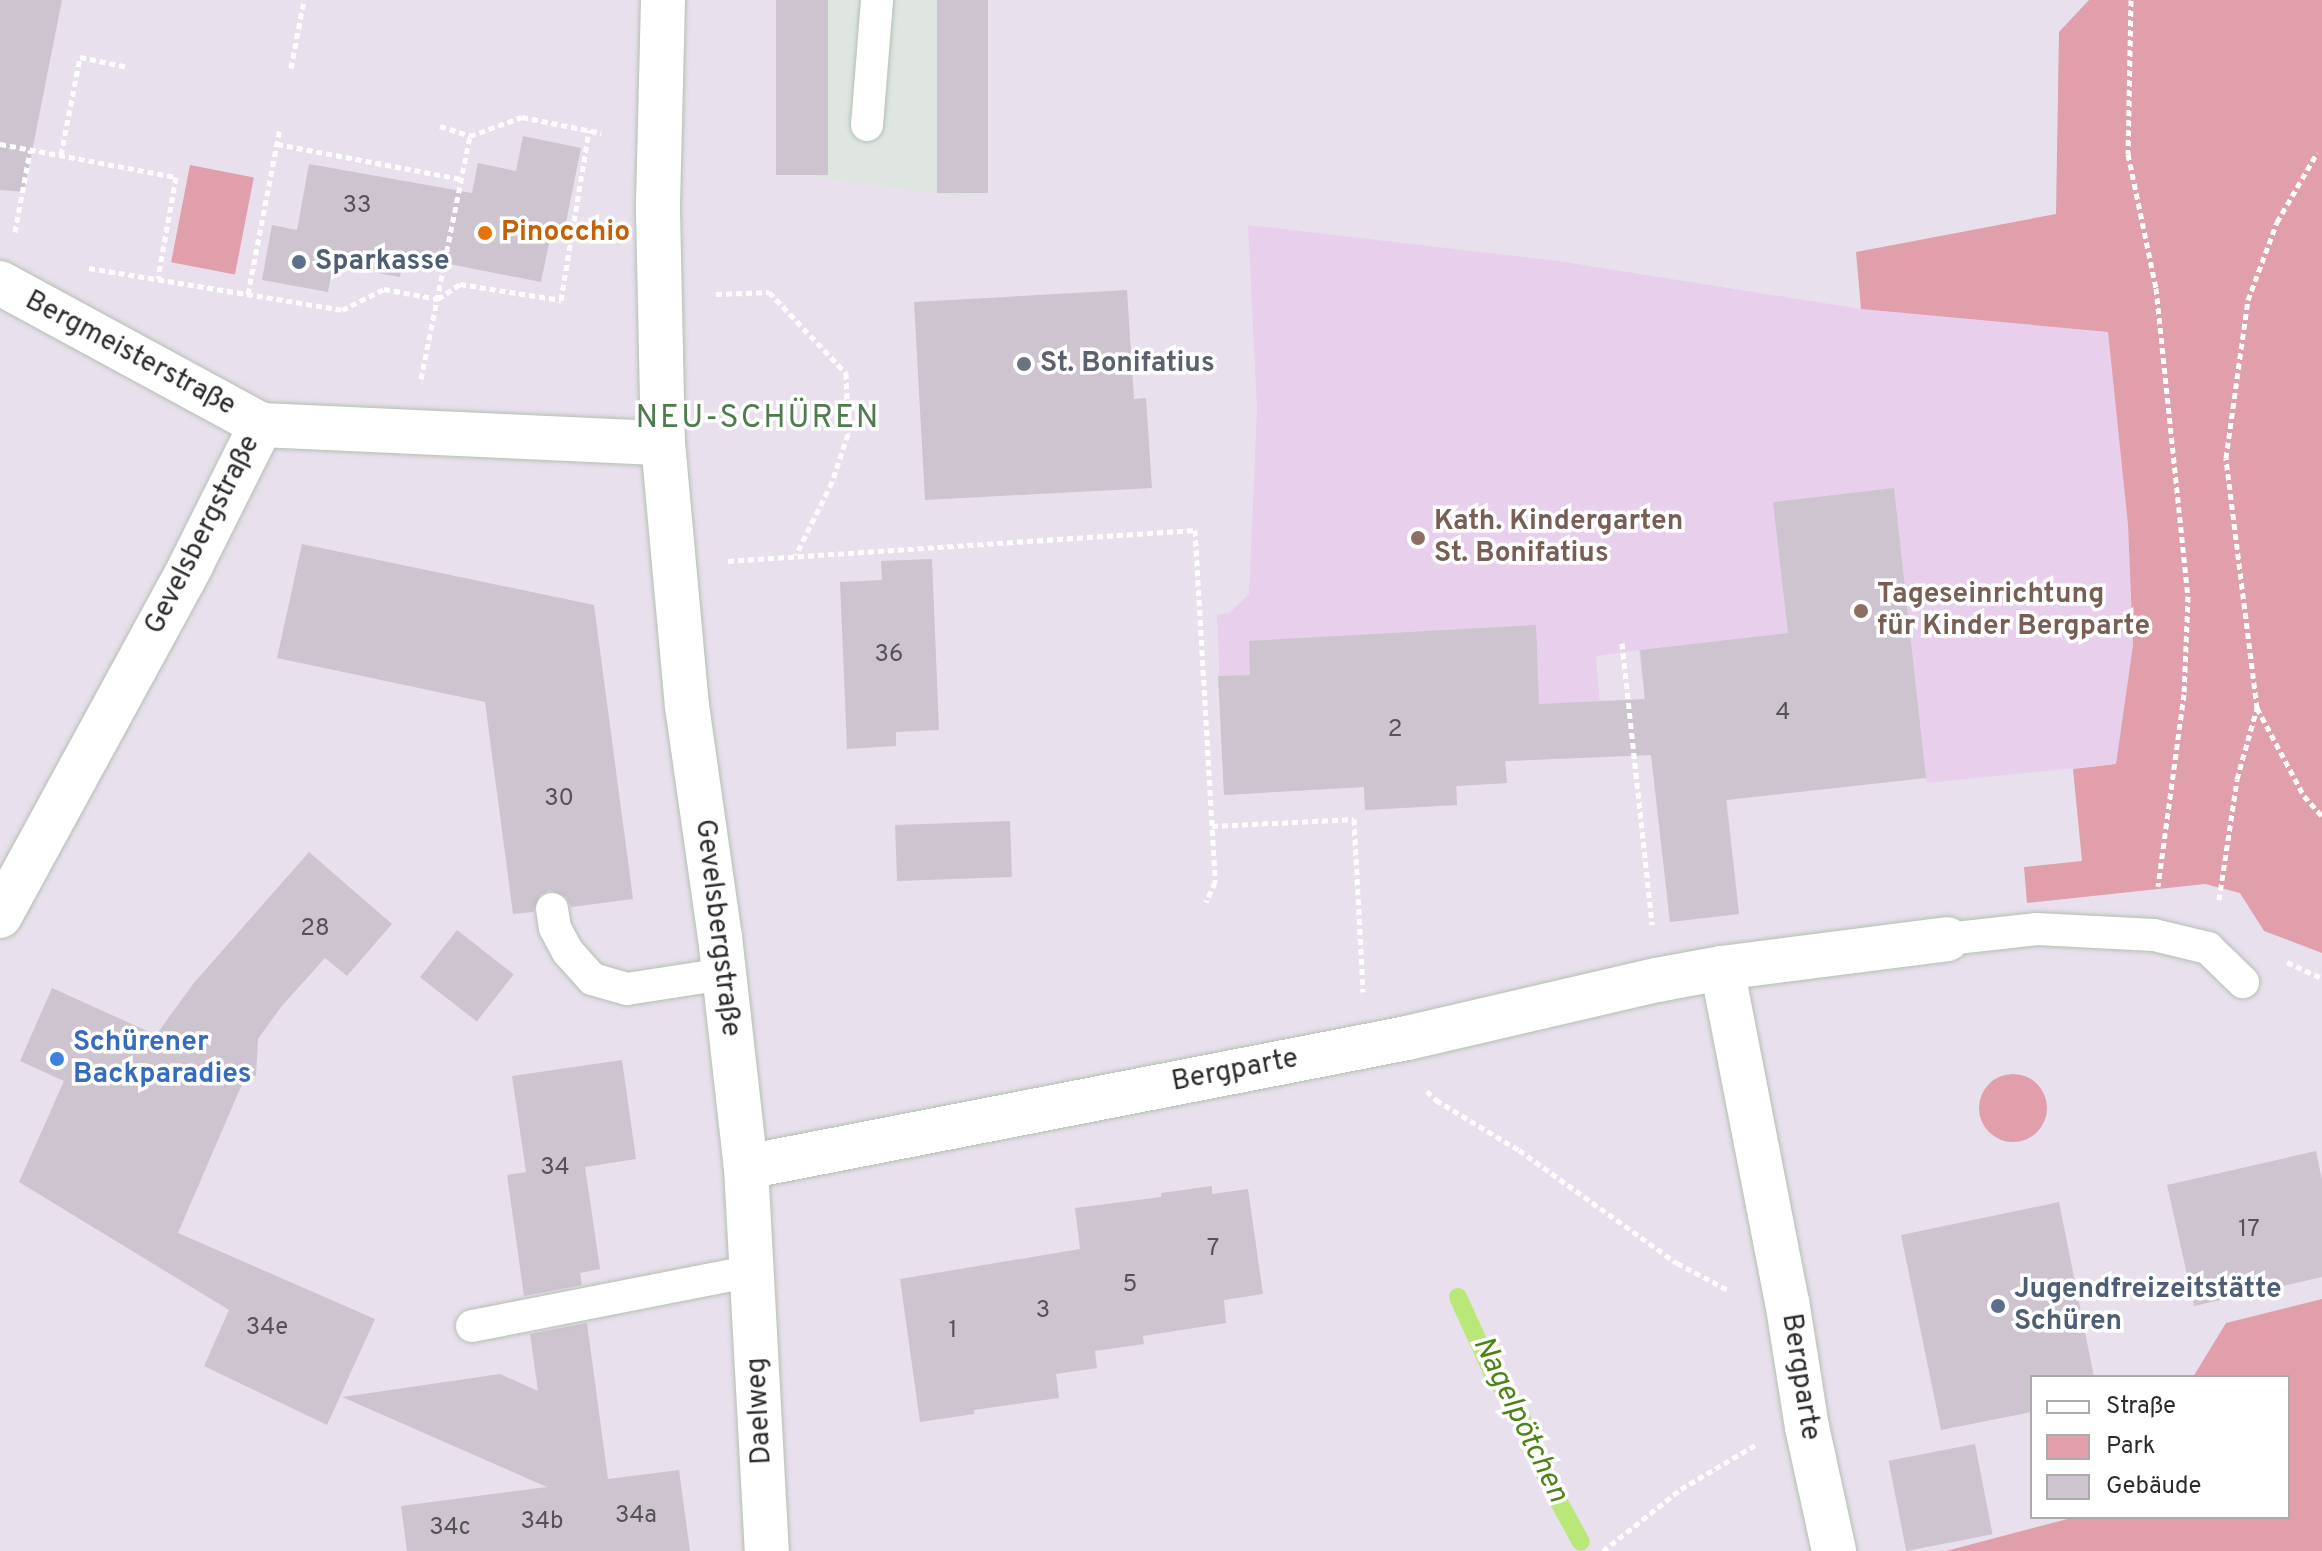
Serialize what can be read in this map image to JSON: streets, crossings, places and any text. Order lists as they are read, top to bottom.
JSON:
{
  "streets": {
    "street": [
      "Bergmeisterstraße",
      "Gevelsbergstraße",
      "Bergparte",
      "Daelweg"
    ]
  },
  "crossings": [
    ["Bergmeisterstraße", "Gevelsbergstraße"],
    ["Gevelsbergstraße", "Bergparte"],
    ["Gevelsbergstraße", "Daelweg"]
  ],
  "districts": ["NEU-SCHÜREN"],
  "water": ["Nagelpötchen"],
  "places": [
    "Pinocchio",
    "Sparkasse",
    "St. Bonifatius",
    "Kath. Kindergarten St. Bonifatius",
    "Tageseinrichtung für Kinder Bergparte",
    "Schürener Backparadies",
    "Jugendfreizeitstätte Schüren"
  ],
  "house_numbers": [
    "33",
    "36",
    "4",
    "2",
    "30",
    "28",
    "34",
    "17",
    "7",
    "5",
    "3",
    "34e",
    "1",
    "34a",
    "34b",
    "34c"
  ],
  "legend": ["Straße", "Park", "Gebäude"]
}
